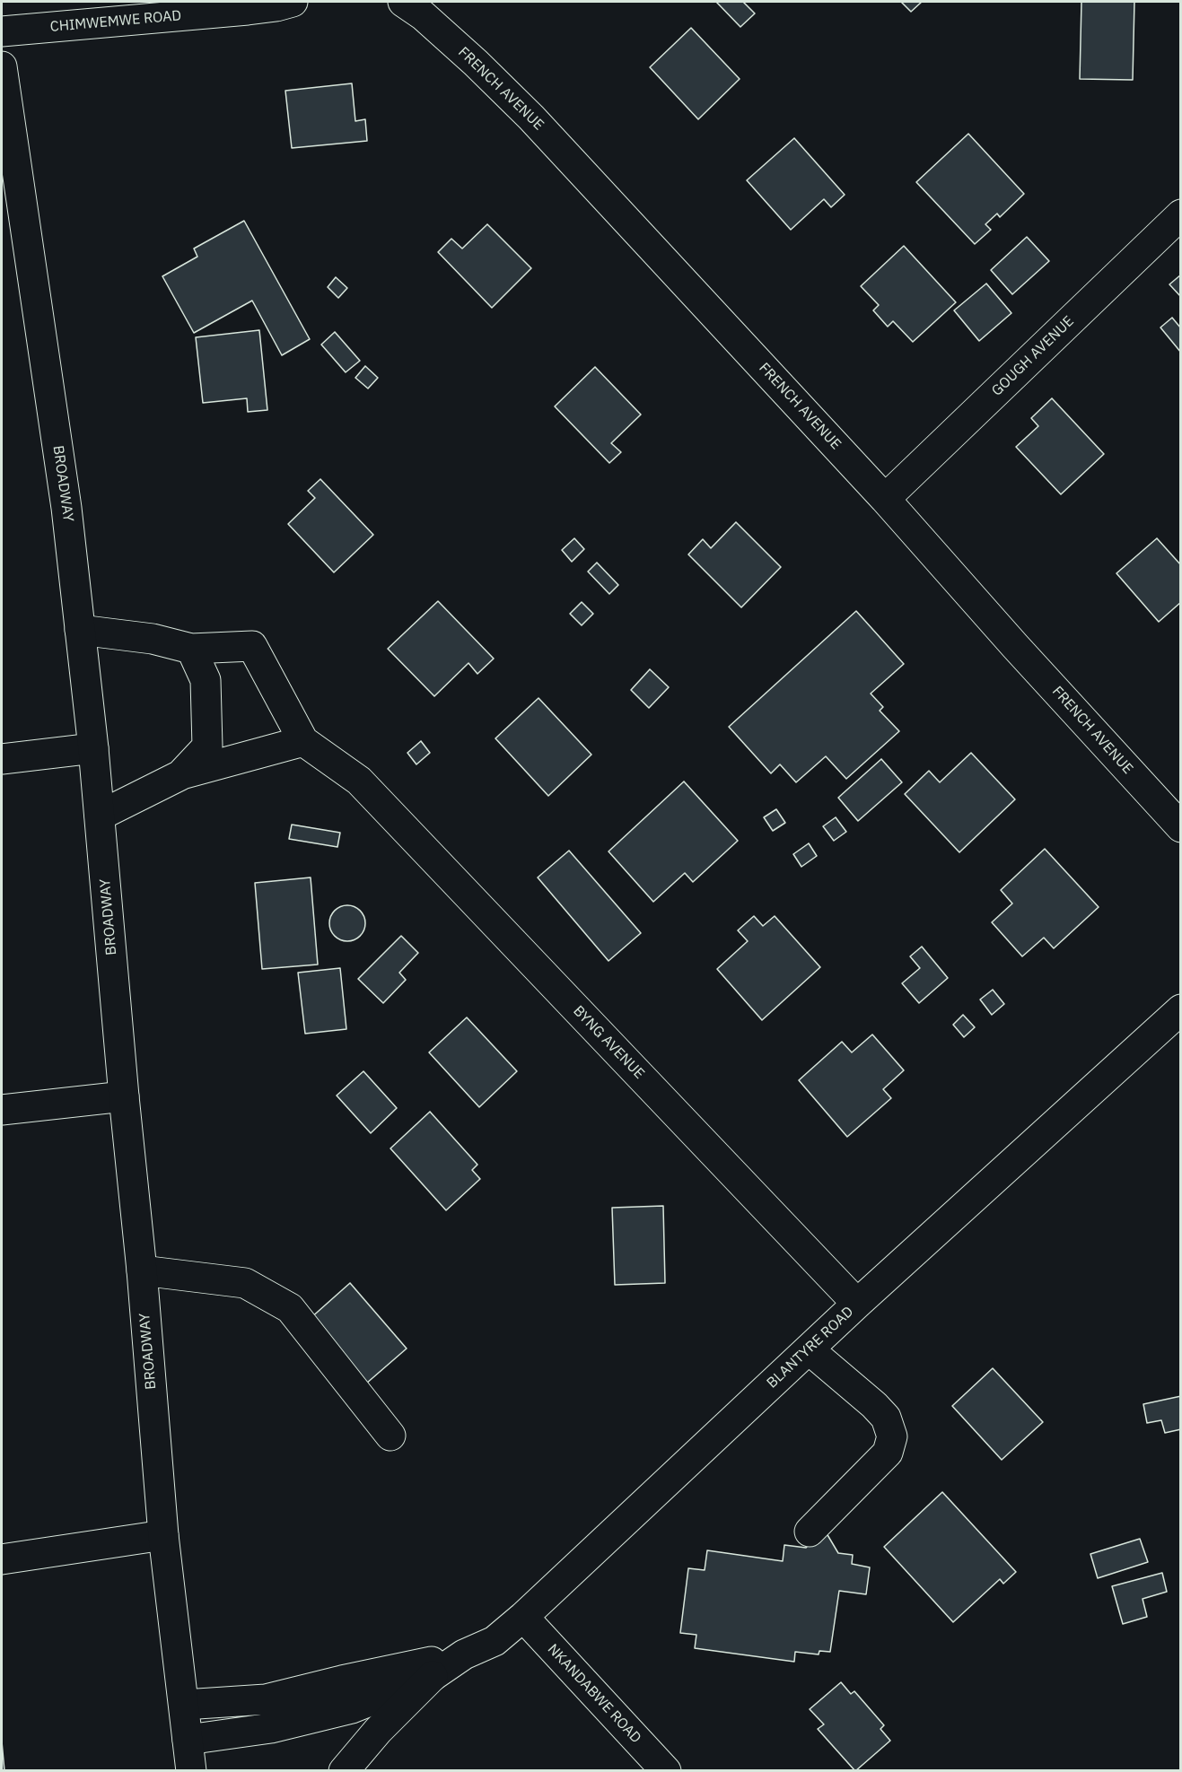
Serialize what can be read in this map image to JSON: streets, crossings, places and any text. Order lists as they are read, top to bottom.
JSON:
{
  "streets": {
    "street": [
      "CHIMWEMWE ROAD",
      "FRENCH AVENUE",
      "GOUGH AVENUE",
      "BROADWAY",
      "BYNG AVENUE",
      "BLANTYRE ROAD",
      "NKANDABWE ROAD"
    ]
  },
  "crossings": [
    ["FRENCH AVENUE", "GOUGH AVENUE"],
    ["BYNG AVENUE", "BLANTYRE ROAD"],
    ["BLANTYRE ROAD", "NKANDABWE ROAD"]
  ]
}
